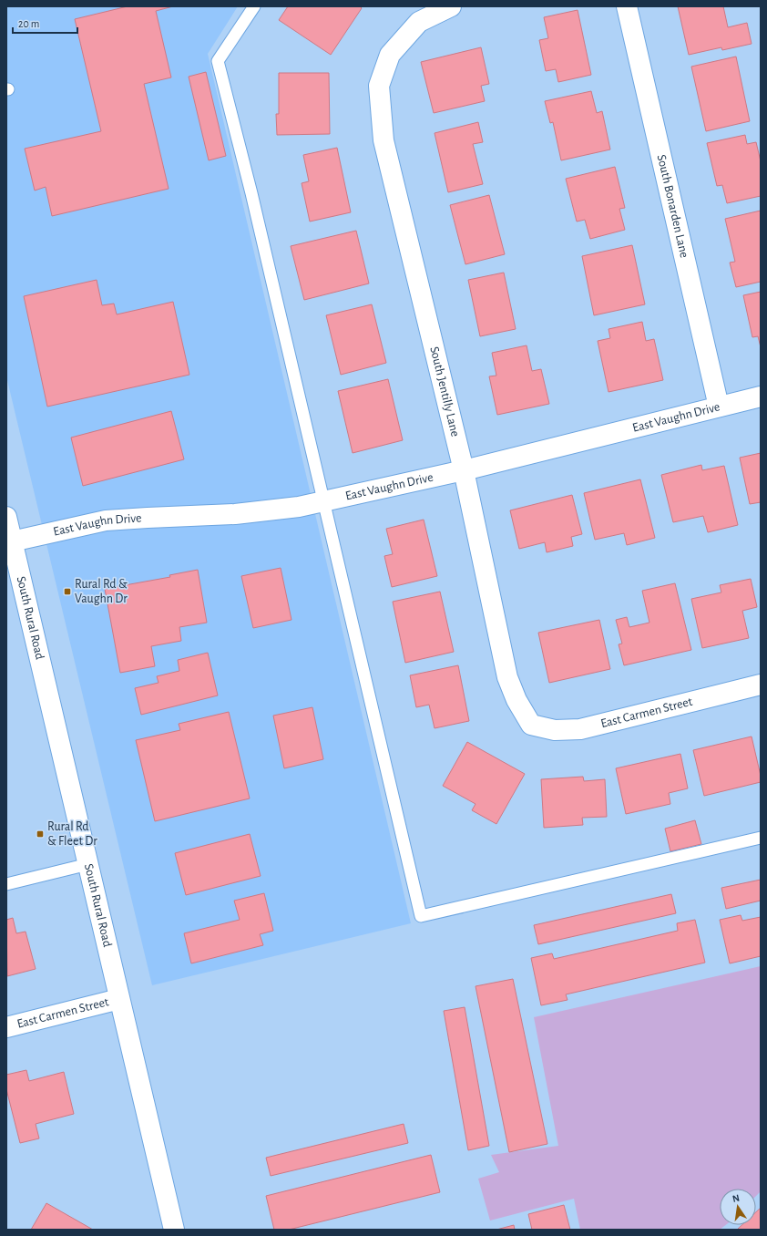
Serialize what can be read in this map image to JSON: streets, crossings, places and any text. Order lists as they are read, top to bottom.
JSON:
{
  "streets": {
    "street": [
      "South Bonarden Lane",
      "South Jentilly Lane",
      "East Vaughn Drive",
      "South Rural Road",
      "East Carmen Street"
    ]
  },
  "crossings": [
    ["South Bonarden Lane", "East Vaughn Drive"],
    ["South Jentilly Lane", "East Vaughn Drive"],
    ["South Jentilly Lane", "East Carmen Street"],
    ["East Vaughn Drive", "South Rural Road"],
    ["South Rural Road", "East Carmen Street"]
  ],
  "places": {
    "transit": ["Rural Rd & Vaughn Dr", "Rural Rd & Fleet Dr"]
  },
  "scale_bar": "20 m",
  "north": "top"
}
